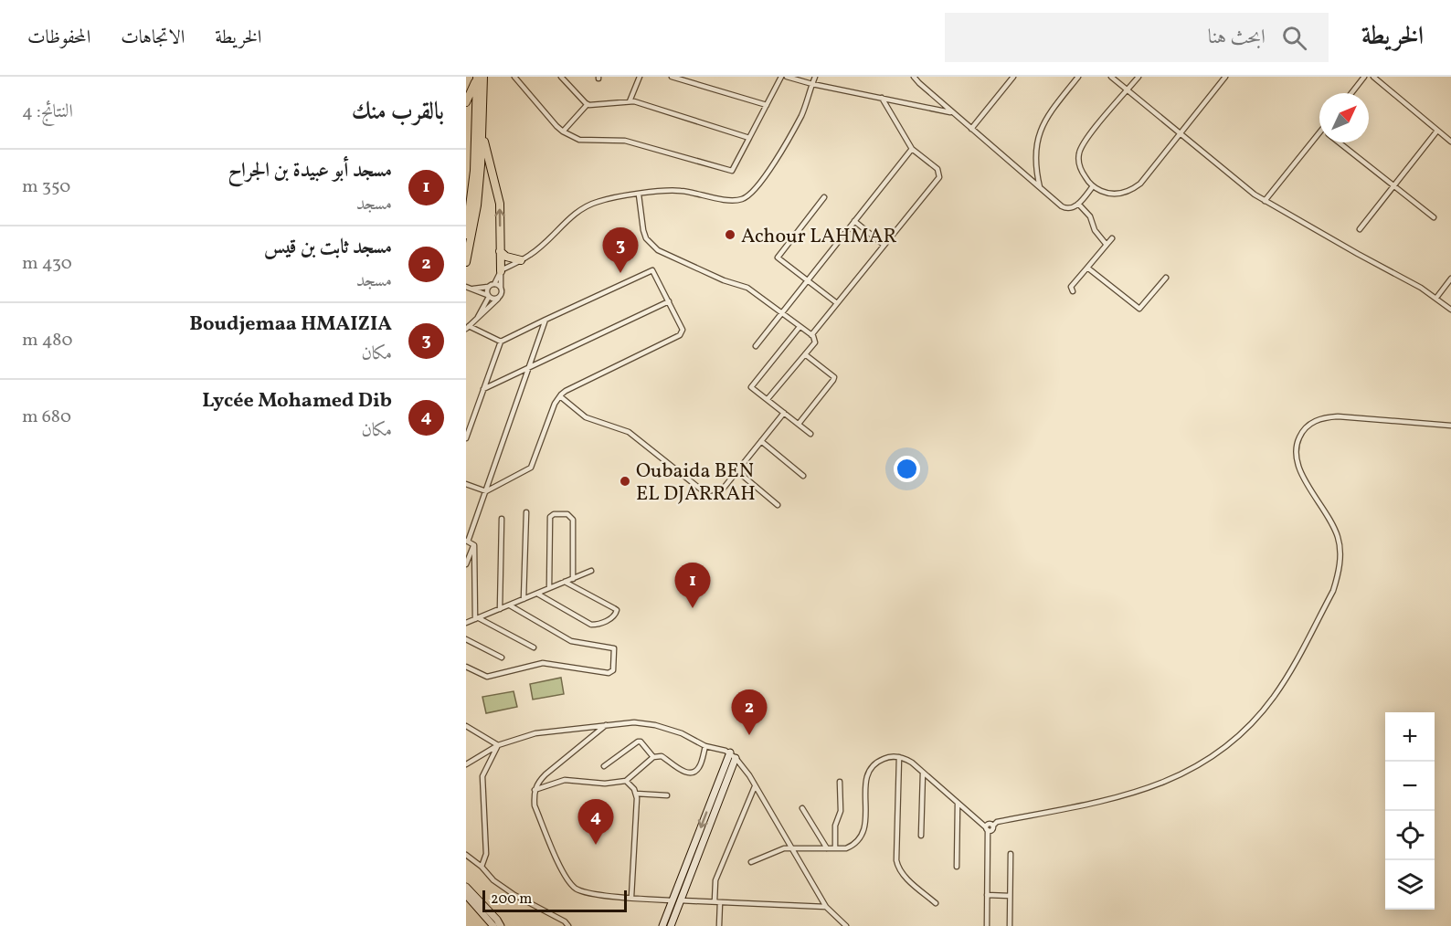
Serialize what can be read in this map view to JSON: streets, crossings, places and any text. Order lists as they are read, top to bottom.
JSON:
{
  "places": ["Achour LAHMAR", "Oubaida BEN EL DJARRAH"],
  "scale_bar": "200 m",
  "north": "top right",
  "page": {
    "header": "الخريطة",
    "search": "ابحث هنا",
    "nav": ["الخريطة", "الاتجاهات", "المحفوظات"],
    "heading": ["بالقرب منك", "النتائج: 4"],
    "list": [
      {
        "mark": "1",
        "name": "مسجد أبو عبيدة بن الجراح",
        "note": "مسجد",
        "value": "350 m"
      },
      {
        "mark": "2",
        "name": "مسجد ثابت بن قيس",
        "note": "مسجد",
        "value": "430 m"
      },
      {
        "mark": "3",
        "name": "Boudjemaa HMAIZIA",
        "note": "مكان",
        "value": "480 m"
      },
      {
        "mark": "4",
        "name": "Lycée Mohamed Dib",
        "note": "مكان",
        "value": "680 m"
      }
    ],
    "pins": [
      "3",
      "1",
      "2",
      "4"
    ],
    "map_buttons": ["+", "−"],
    "scale": "200 m"
  }
}
